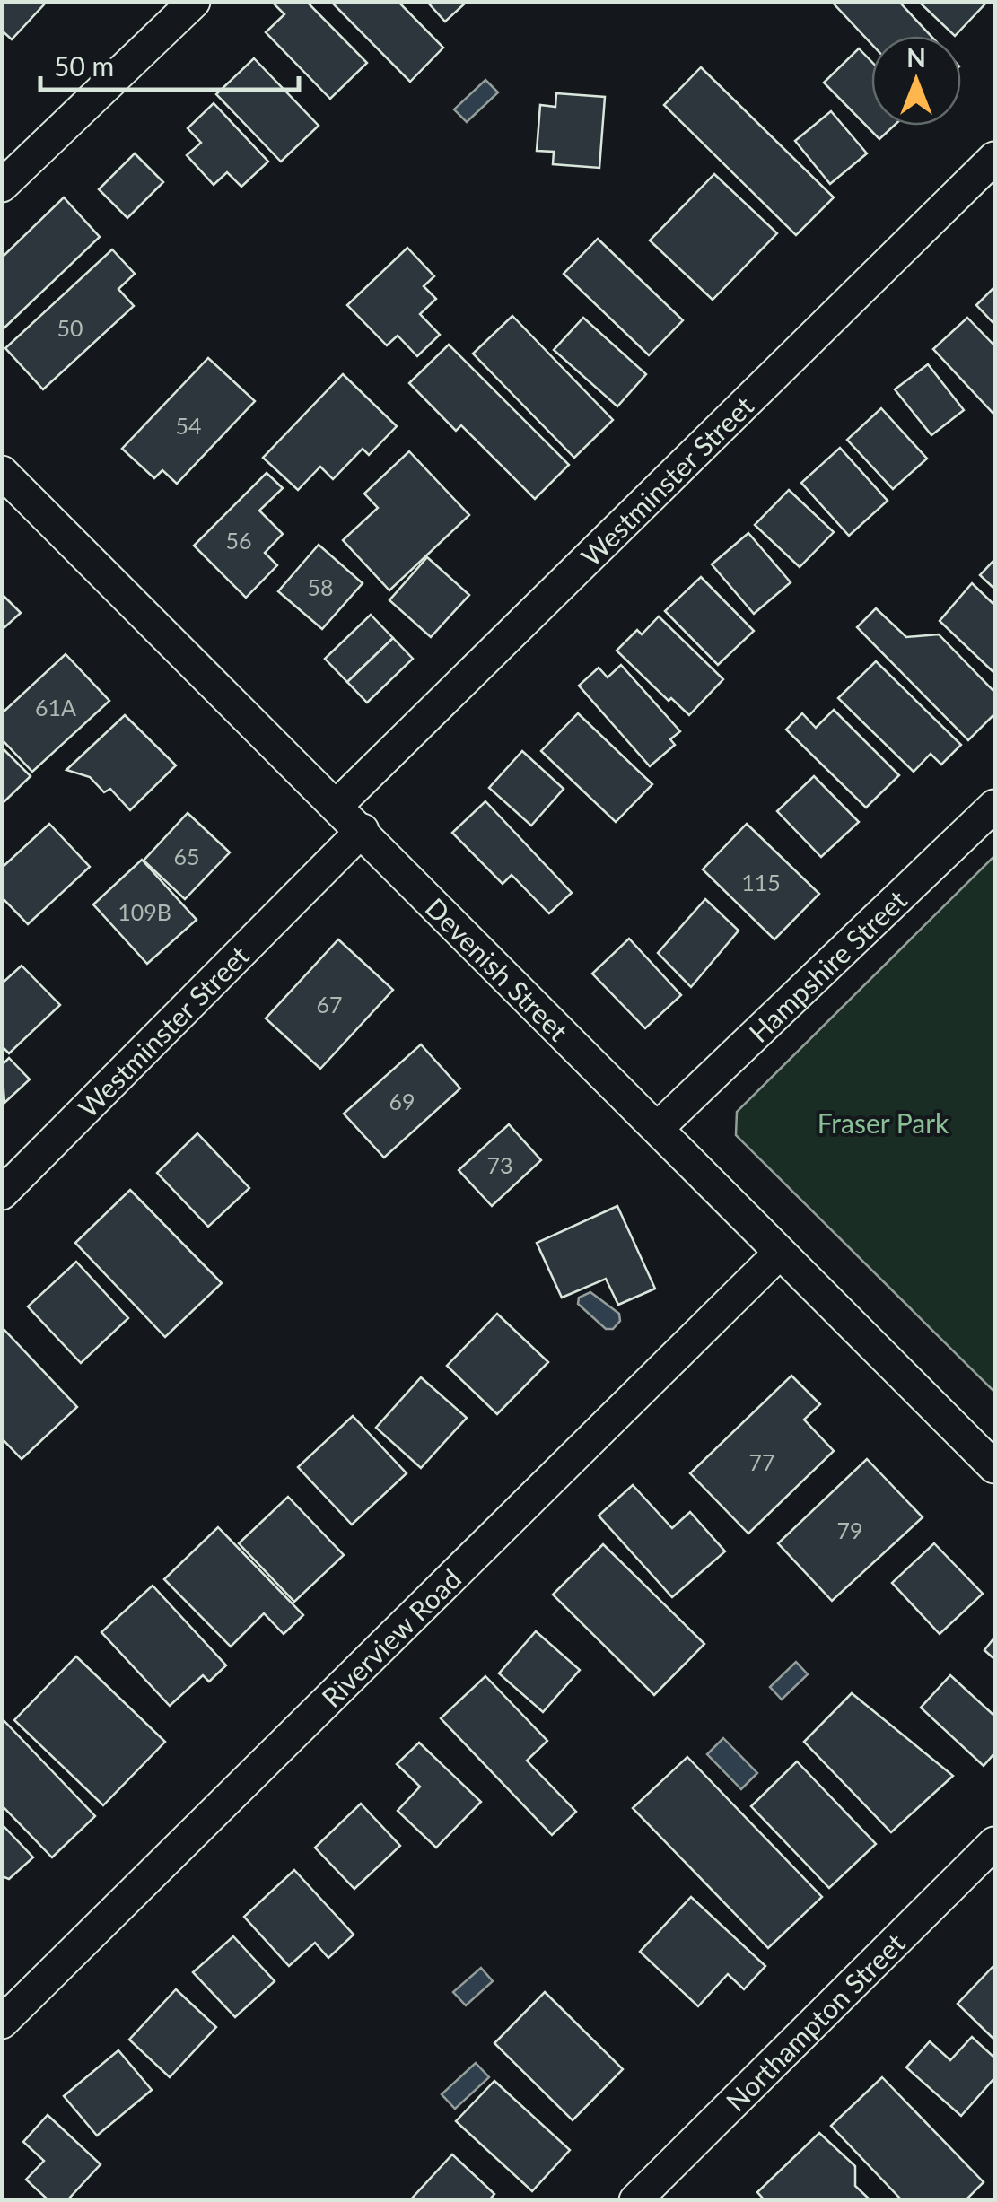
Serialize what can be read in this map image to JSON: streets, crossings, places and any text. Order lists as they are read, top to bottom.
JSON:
{
  "streets": {
    "street": [
      "Westminster Street",
      "Hampshire Street",
      "Devenish Street",
      "Riverview Road",
      "Northampton Street"
    ]
  },
  "crossings": [
    ["Westminster Street", "Devenish Street"],
    ["Hampshire Street", "Devenish Street"],
    ["Devenish Street", "Riverview Road"]
  ],
  "parks": ["Fraser Park"],
  "house_numbers": [
    "50",
    "54",
    "56",
    "58",
    "61A",
    "65",
    "115",
    "109B",
    "67",
    "69",
    "73",
    "77",
    "79"
  ],
  "scale_bar": "50 m",
  "north": "top"
}
